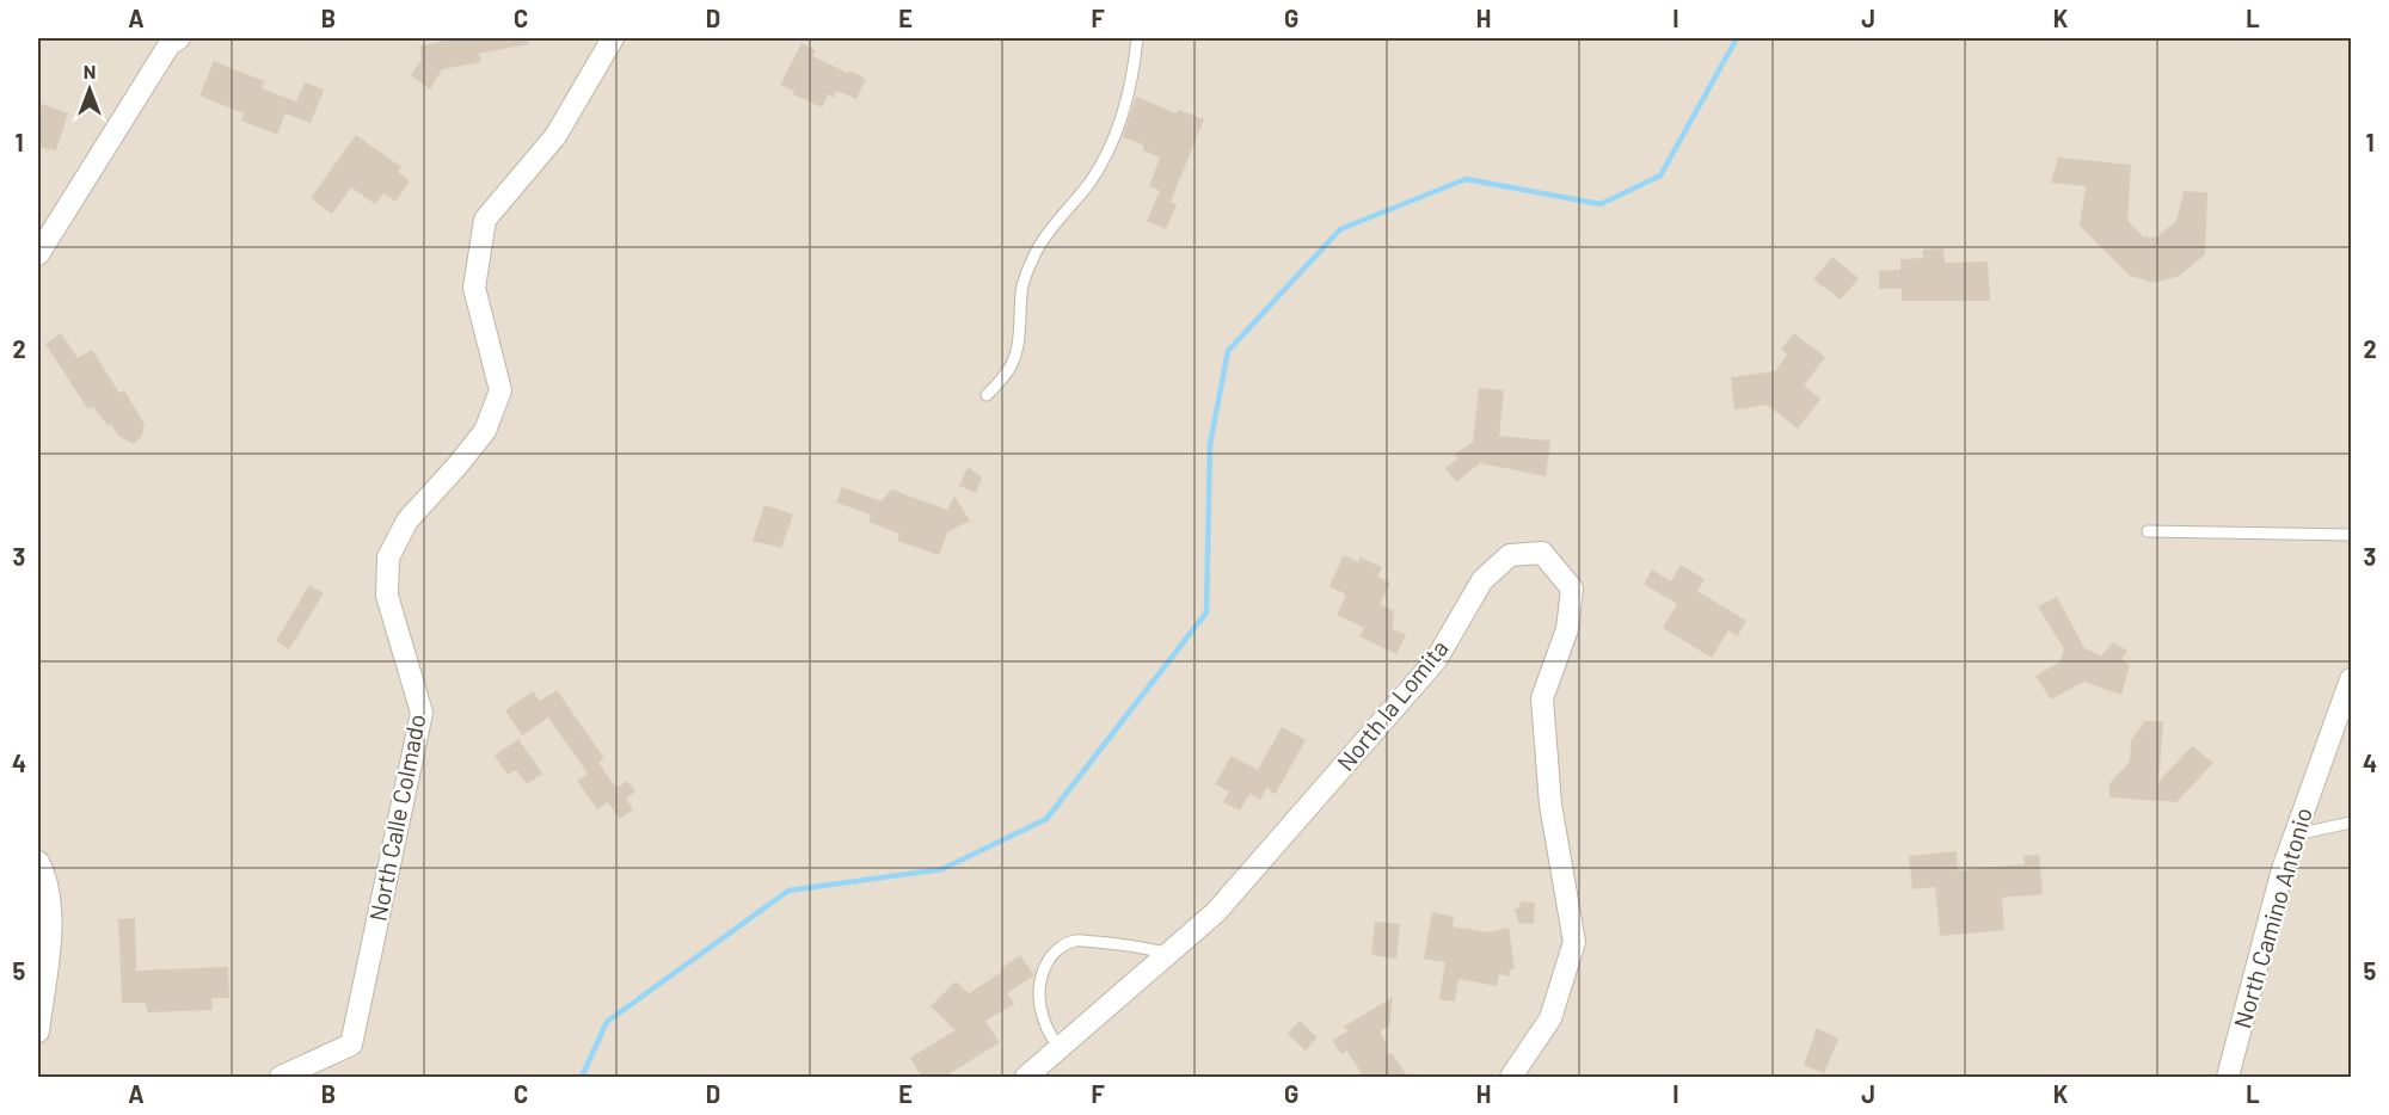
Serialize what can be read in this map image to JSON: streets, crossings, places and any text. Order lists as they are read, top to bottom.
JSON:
{
  "streets": {
    "street": ["North la Lomita", "North Calle Colmado", "North Camino Antonio"]
  },
  "north": "top",
  "grid": {
    "columns": [
      "A",
      "B",
      "C",
      "D",
      "E",
      "F",
      "G",
      "H",
      "I",
      "J",
      "K",
      "L"
    ],
    "rows": [
      "1",
      "2",
      "3",
      "4",
      "5"
    ]
  }
}
